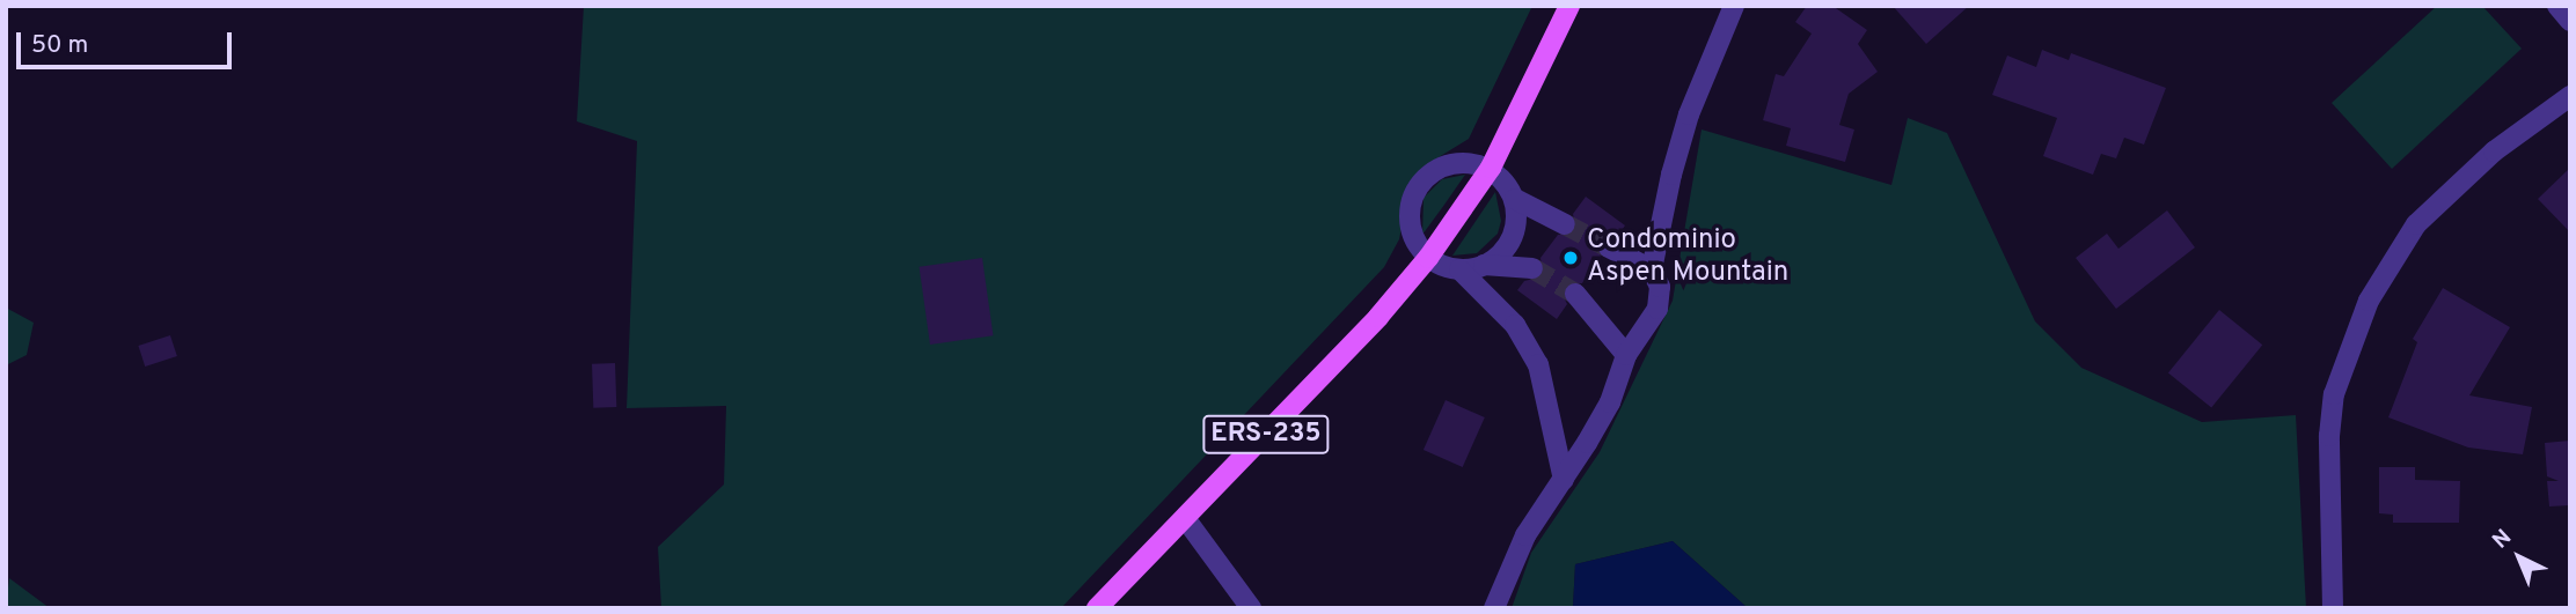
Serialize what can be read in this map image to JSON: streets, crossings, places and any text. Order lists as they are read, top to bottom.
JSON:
{
  "streets": {
    "main road": ["ERS-235"]
  },
  "places": ["Condominio Aspen Mountain"],
  "scale_bar": "50 m",
  "north": "top left"
}
